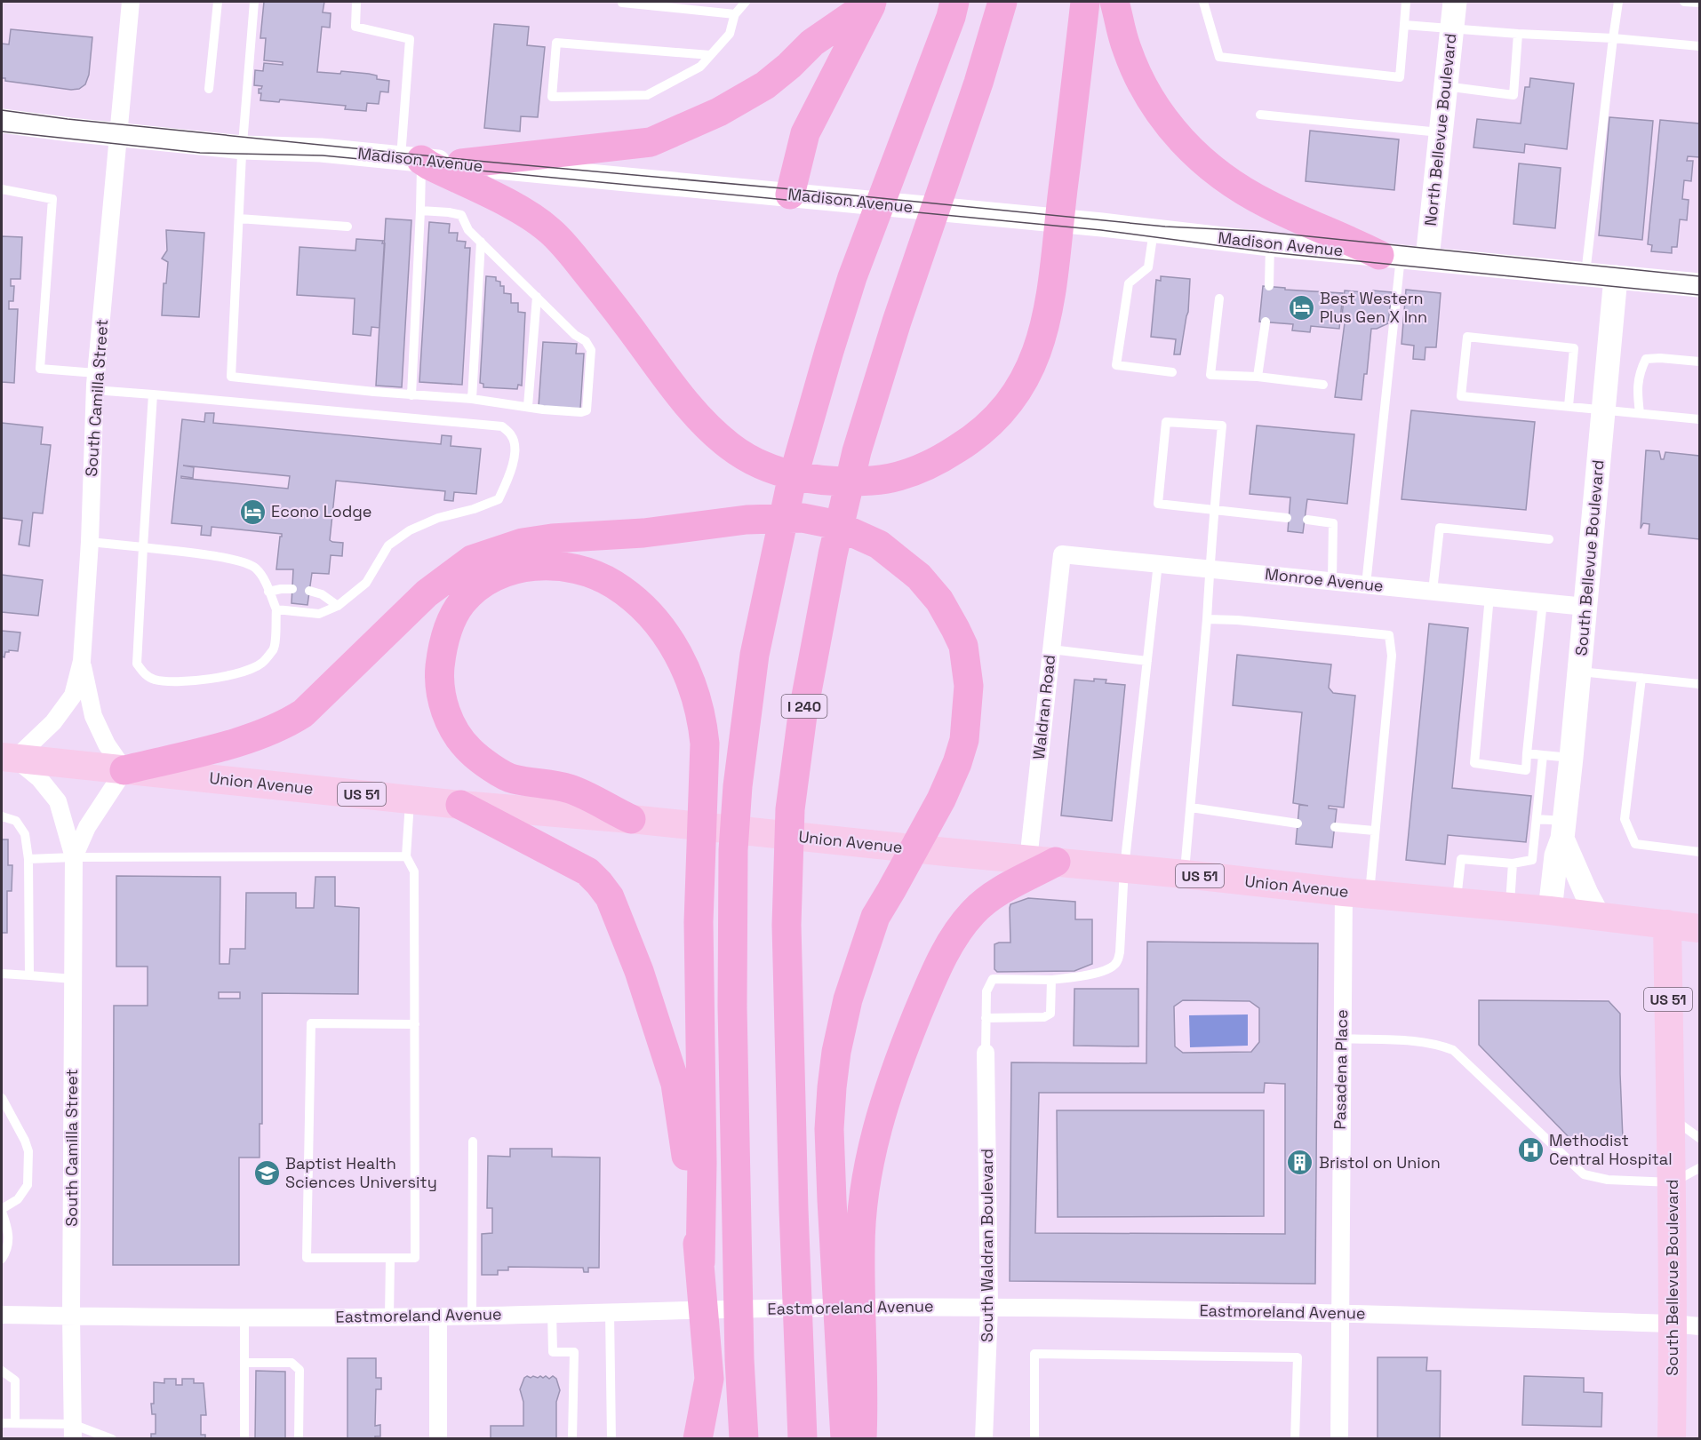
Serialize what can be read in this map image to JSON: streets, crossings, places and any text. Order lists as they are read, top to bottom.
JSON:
{
  "streets": {
    "highway": ["I 240"],
    "main road": ["South Bellevue Boulevard", "Union Avenue", "US 51"],
    "street": [
      "North Bellevue Boulevard",
      "Madison Avenue",
      "South Camilla Street",
      "Monroe Avenue",
      "Waldran Road",
      "Pasadena Place",
      "South Waldran Boulevard",
      "Eastmoreland Avenue"
    ]
  },
  "crossings": [
    ["North Bellevue Boulevard", "Madison Avenue"],
    ["Madison Avenue", "South Camilla Street"],
    ["Madison Avenue", "South Bellevue Boulevard"],
    ["South Camilla Street", "Union Avenue"],
    ["South Camilla Street", "Eastmoreland Avenue"],
    ["South Bellevue Boulevard", "Monroe Avenue"],
    ["South Bellevue Boulevard", "Union Avenue"],
    ["South Bellevue Boulevard", "Eastmoreland Avenue"],
    ["Monroe Avenue", "Waldran Road"],
    ["Waldran Road", "Union Avenue"],
    ["Union Avenue", "Pasadena Place"],
    ["Pasadena Place", "Eastmoreland Avenue"],
    ["South Waldran Boulevard", "Eastmoreland Avenue"]
  ],
  "places": {
    "hotel": ["Best Western Plus Gen X Inn", "Econo Lodge"],
    "hospital": ["Methodist Central Hospital"],
    "building": ["Bristol on Union"],
    "school or university": ["Baptist Health Sciences University"]
  }
}
